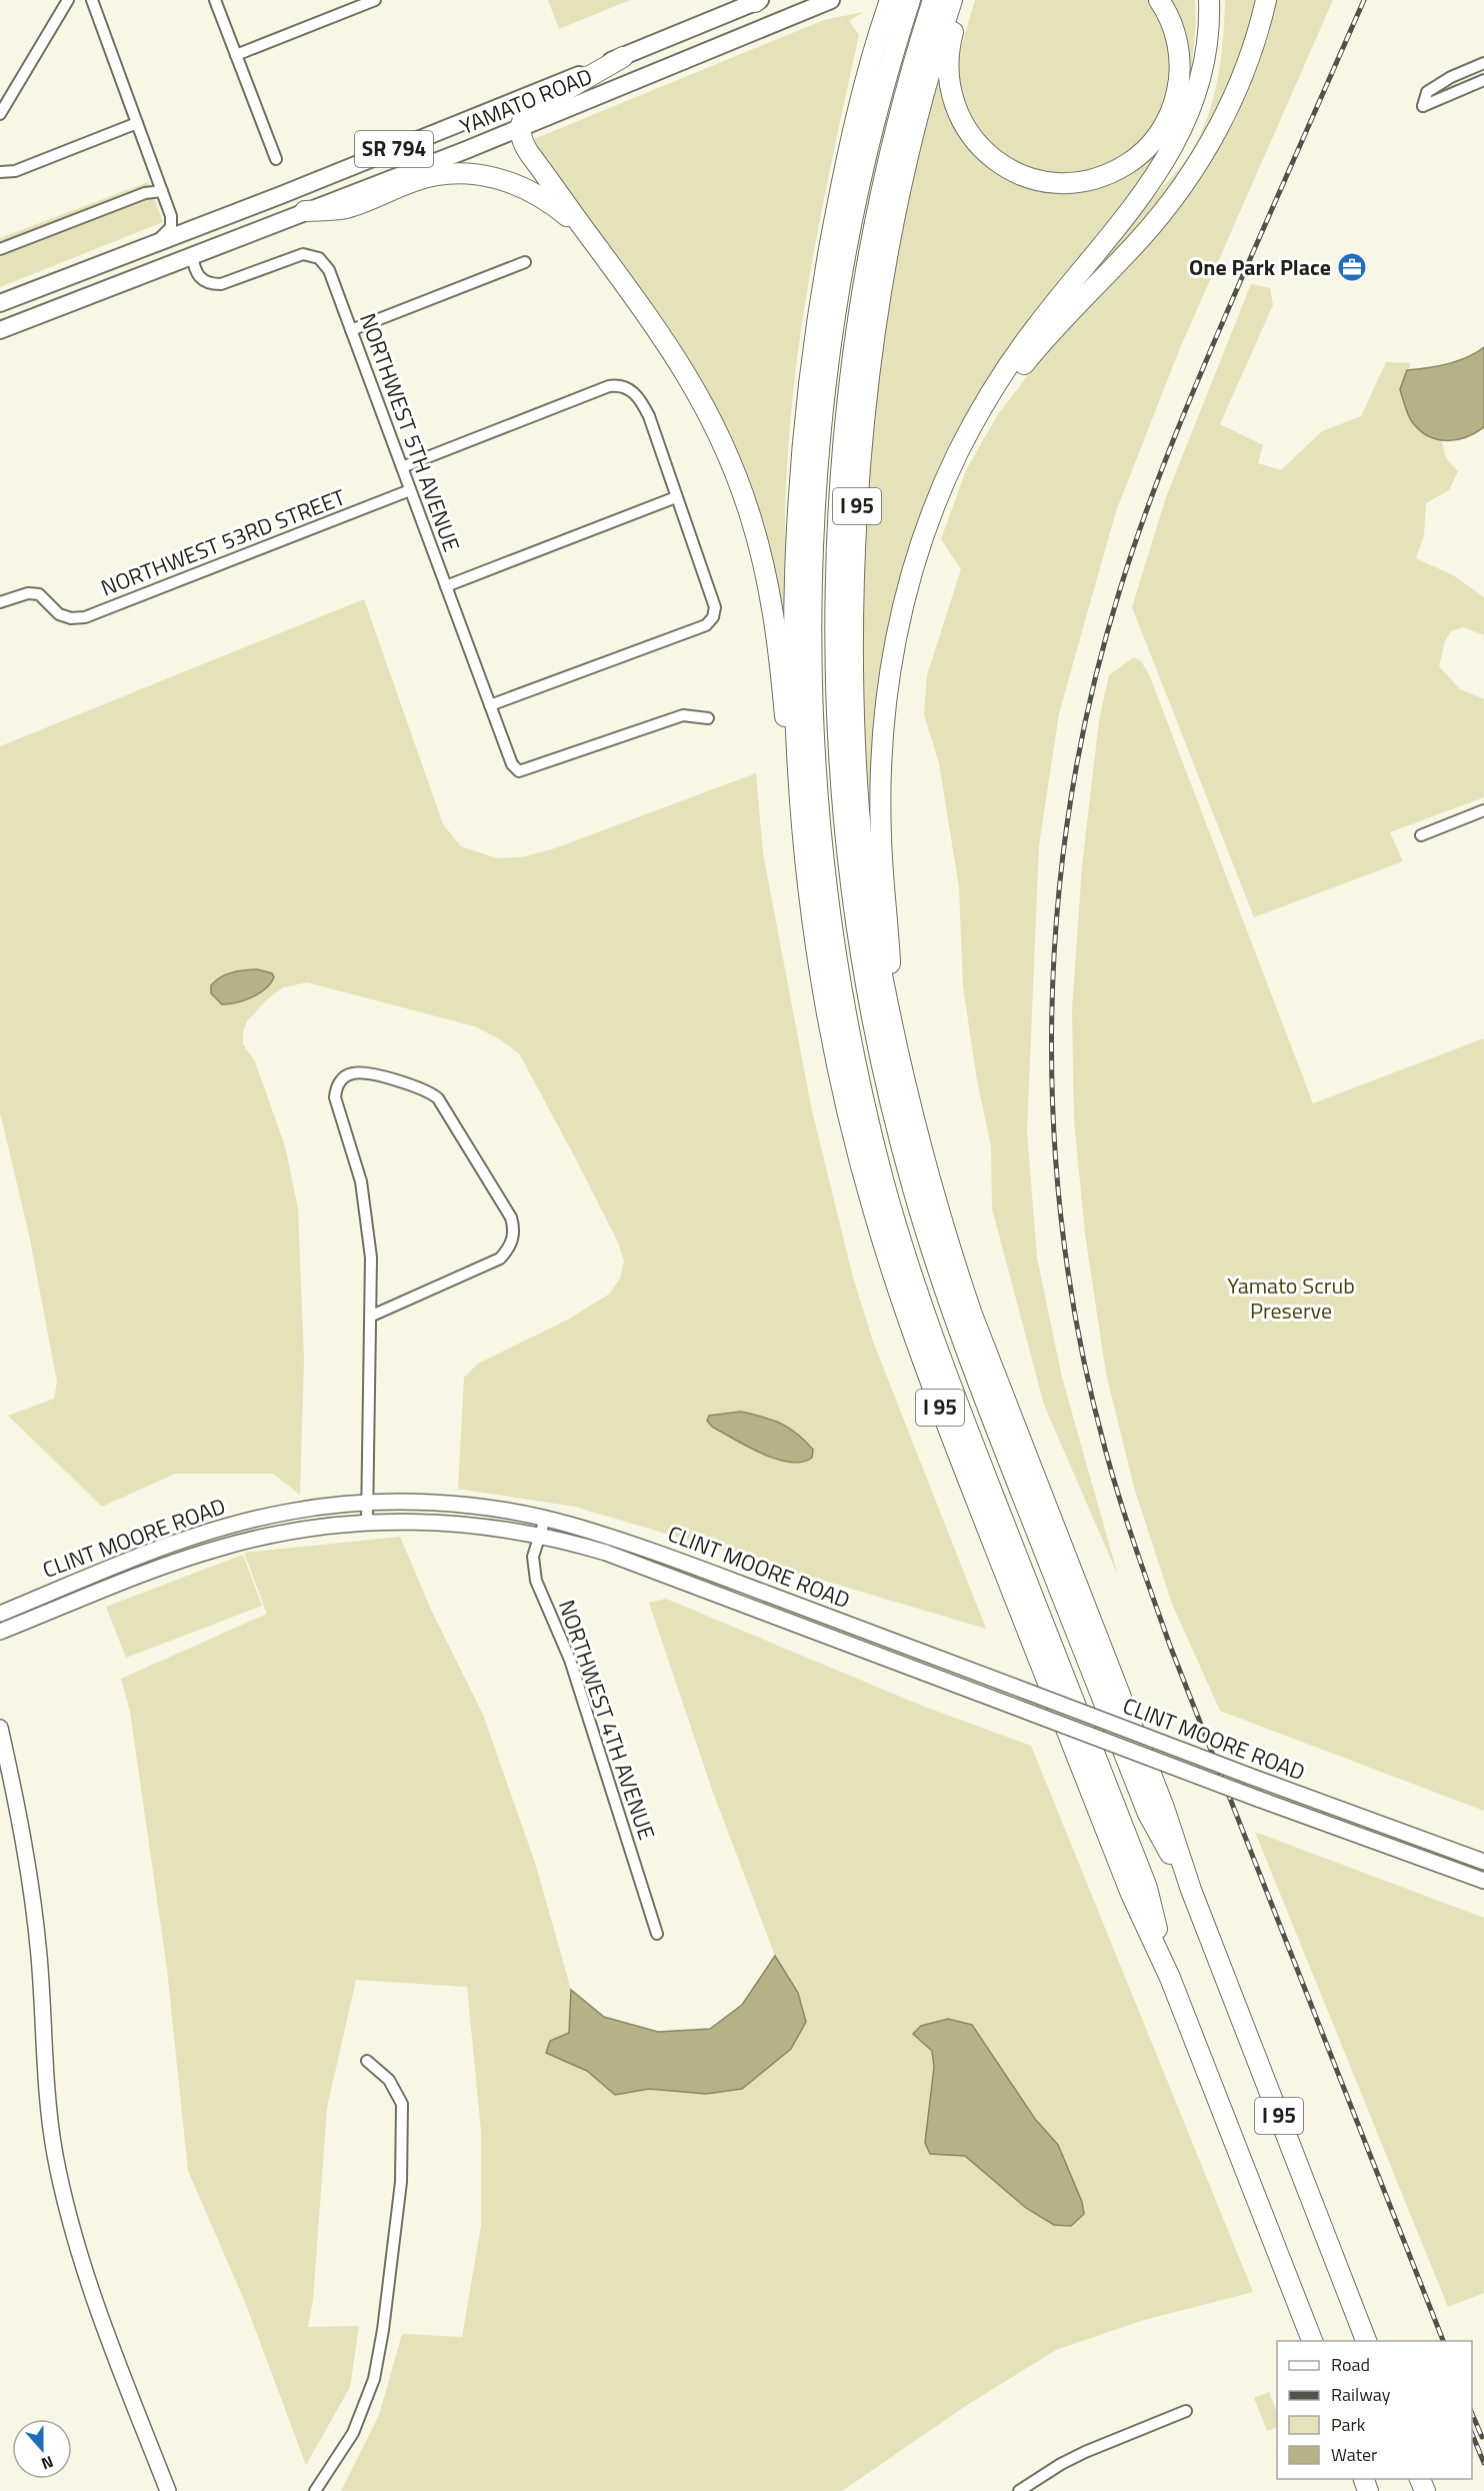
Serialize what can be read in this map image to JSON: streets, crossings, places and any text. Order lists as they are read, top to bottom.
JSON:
{
  "streets": {
    "highway": ["I 95"],
    "main road": ["YAMATO ROAD", "SR 794"],
    "street": [
      "NORTHWEST 5TH AVENUE",
      "NORTHWEST 53RD STREET",
      "CLINT MOORE ROAD",
      "NORTHWEST 4TH AVENUE"
    ]
  },
  "crossings": [
    ["YAMATO ROAD", "NORTHWEST 5TH AVENUE"],
    ["NORTHWEST 5TH AVENUE", "NORTHWEST 53RD STREET"],
    ["CLINT MOORE ROAD", "NORTHWEST 4TH AVENUE"]
  ],
  "parks": ["Yamato Scrub Preserve"],
  "places": {
    "office": ["One Park Place"]
  },
  "legend": [
    "Road",
    "Railway",
    "Park",
    "Water"
  ],
  "north": "bottom"
}
